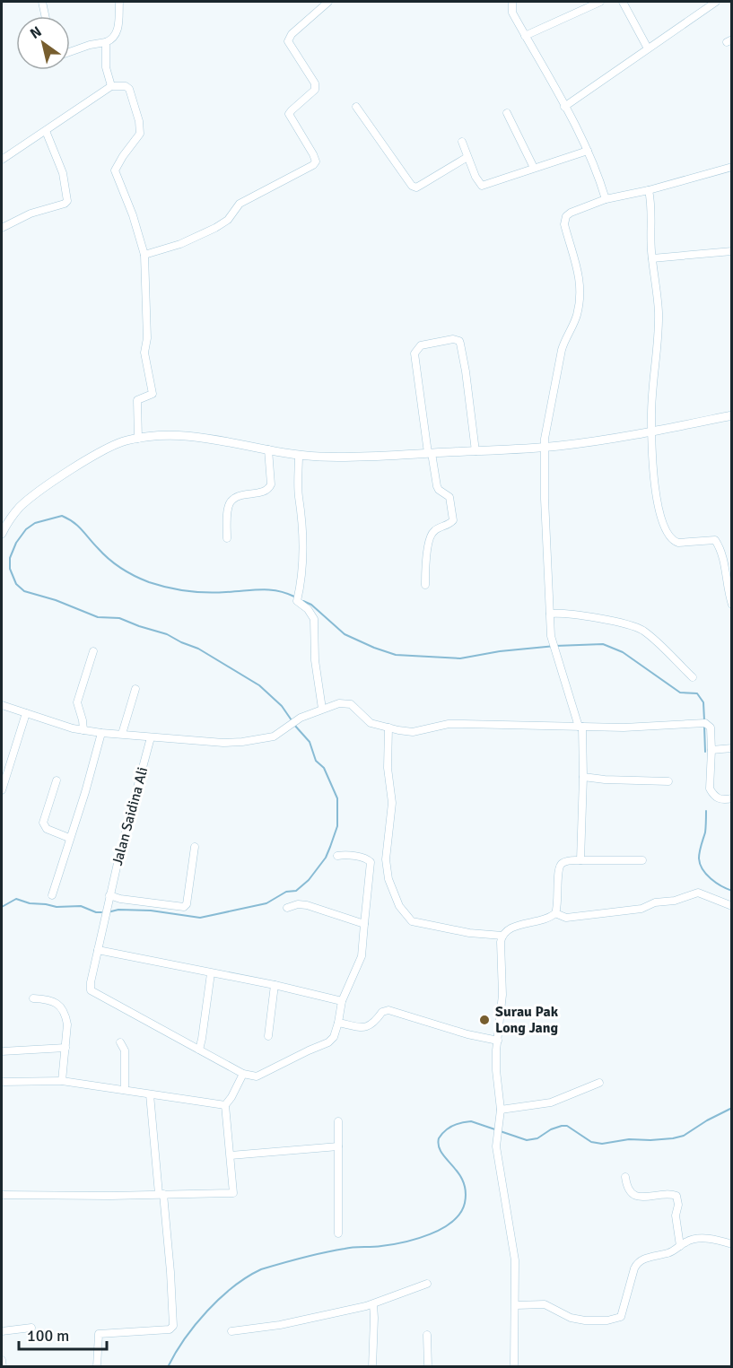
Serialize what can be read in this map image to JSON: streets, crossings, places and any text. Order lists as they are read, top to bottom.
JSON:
{
  "streets": {
    "street": ["Jalan Saidina Ali"]
  },
  "places": ["Surau Pak Long Jang"],
  "scale_bar": "100 m",
  "north": "top left"
}
